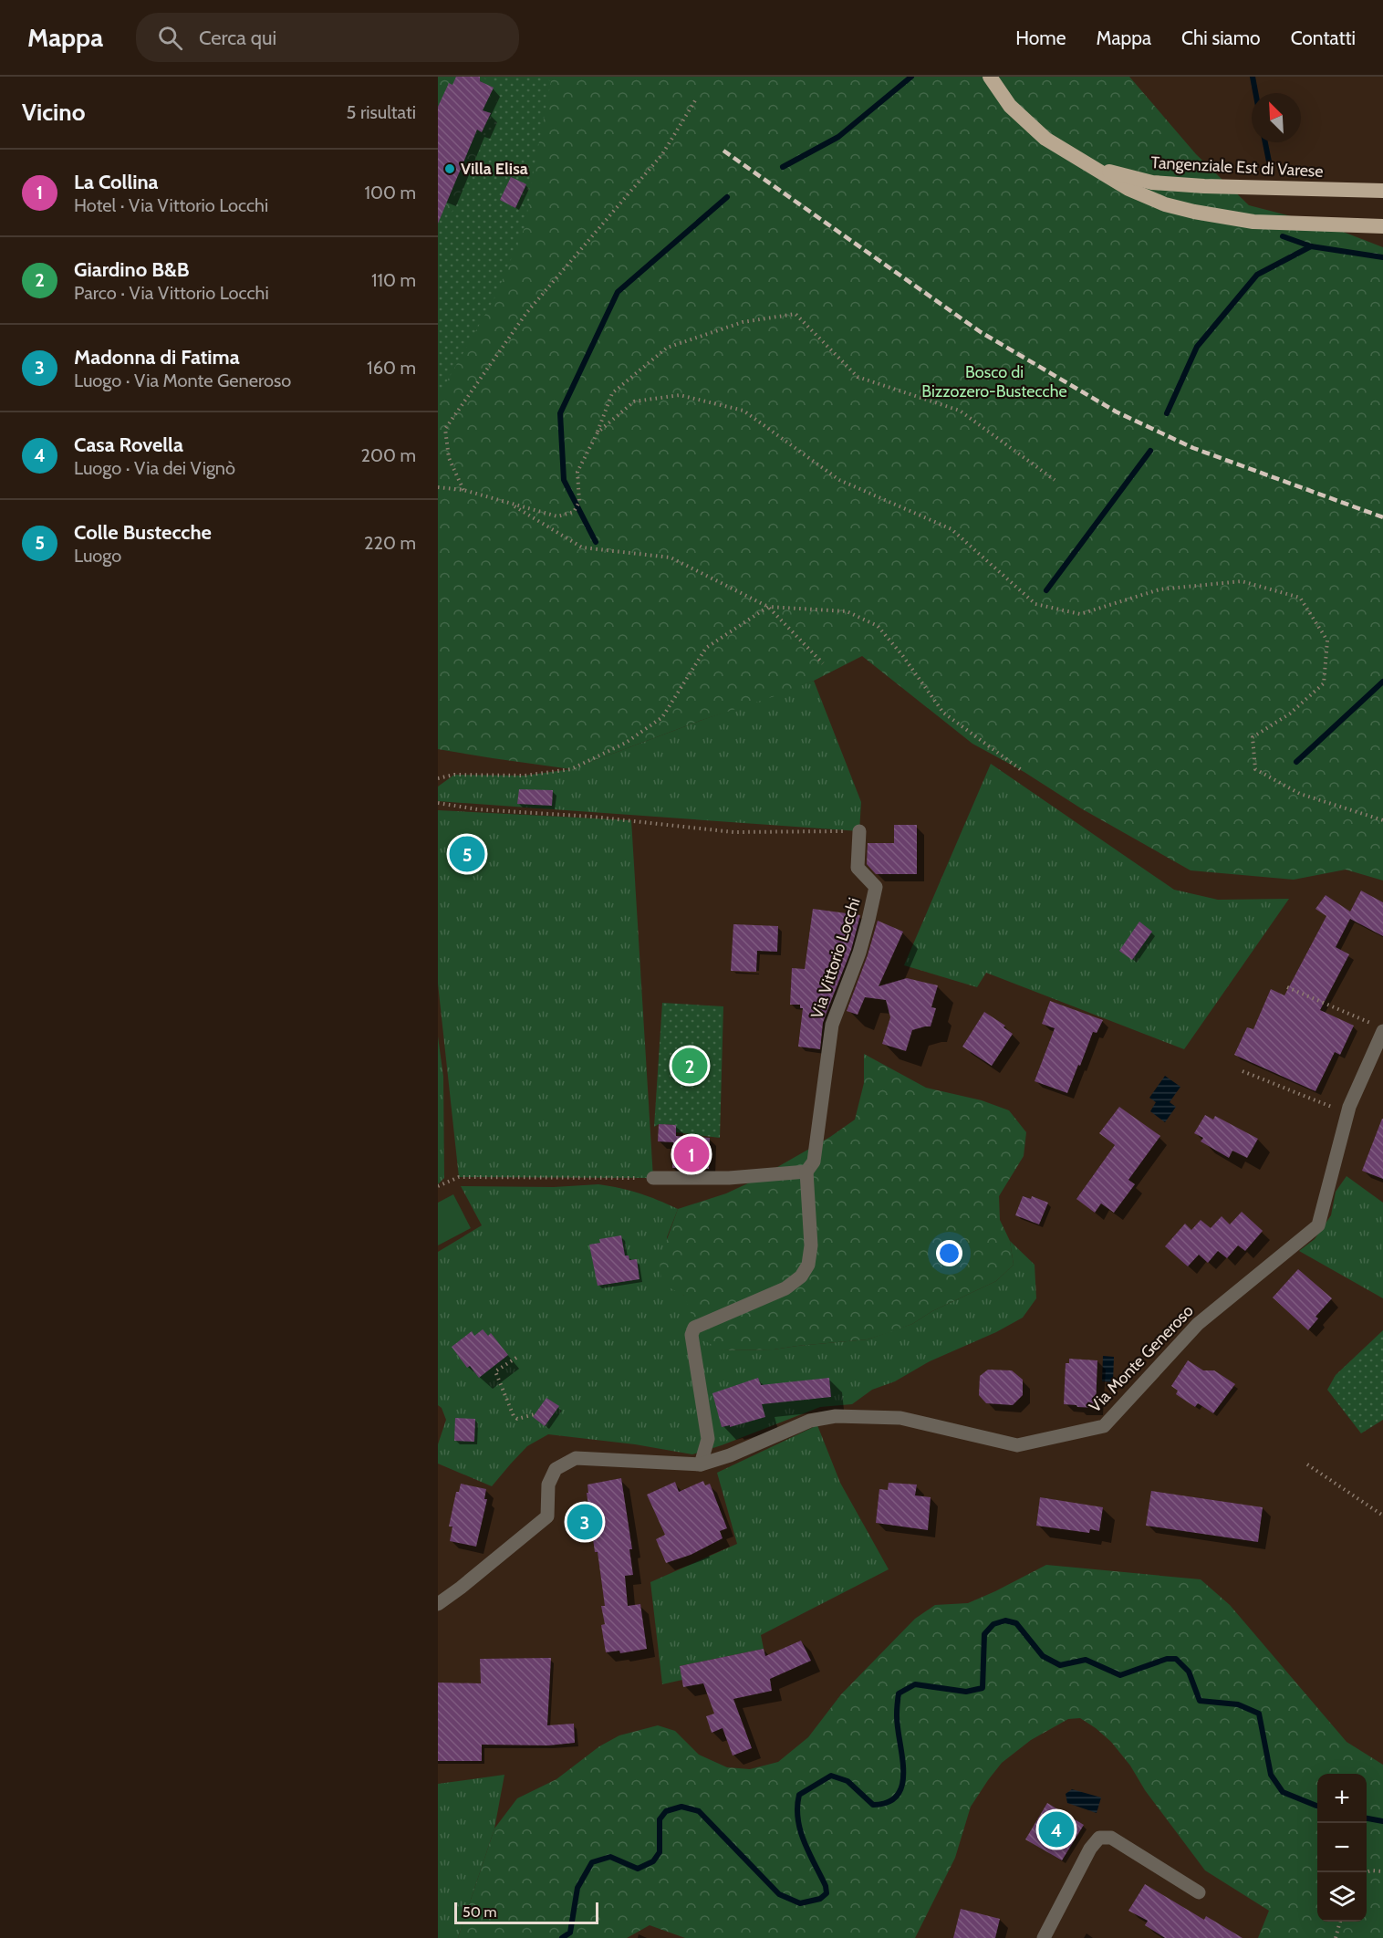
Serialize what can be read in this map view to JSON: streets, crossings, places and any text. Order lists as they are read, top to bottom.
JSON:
{
  "streets": {
    "highway": ["Tangenziale Est di Varese"],
    "street": ["Via Vittorio Locchi", "Via Monte Generoso"]
  },
  "parks": ["Bosco di Bizzozero-Bustecche"],
  "places": ["Villa Elisa"],
  "scale_bar": "50 m",
  "north": "top left",
  "page": {
    "header": "Mappa",
    "search": "Cerca qui",
    "nav": [
      "Home",
      "Mappa",
      "Chi siamo",
      "Contatti"
    ],
    "heading": ["Vicino", "5 risultati"],
    "list": [
      {
        "mark": "1",
        "name": "La Collina",
        "note": "Hotel · Via Vittorio Locchi",
        "value": "100 m"
      },
      {
        "mark": "2",
        "name": "Giardino B&B",
        "note": "Parco · Via Vittorio Locchi",
        "value": "110 m"
      },
      {
        "mark": "3",
        "name": "Madonna di Fatima",
        "note": "Luogo · Via Monte Generoso",
        "value": "160 m"
      },
      {
        "mark": "4",
        "name": "Casa Rovella",
        "note": "Luogo · Via dei Vignò",
        "value": "200 m"
      },
      {
        "mark": "5",
        "name": "Colle Bustecche",
        "note": "Luogo",
        "value": "220 m"
      }
    ],
    "pins": [
      "5",
      "2",
      "1",
      "3",
      "4"
    ],
    "map_buttons": ["+", "−"],
    "scale": "50 m"
  }
}
